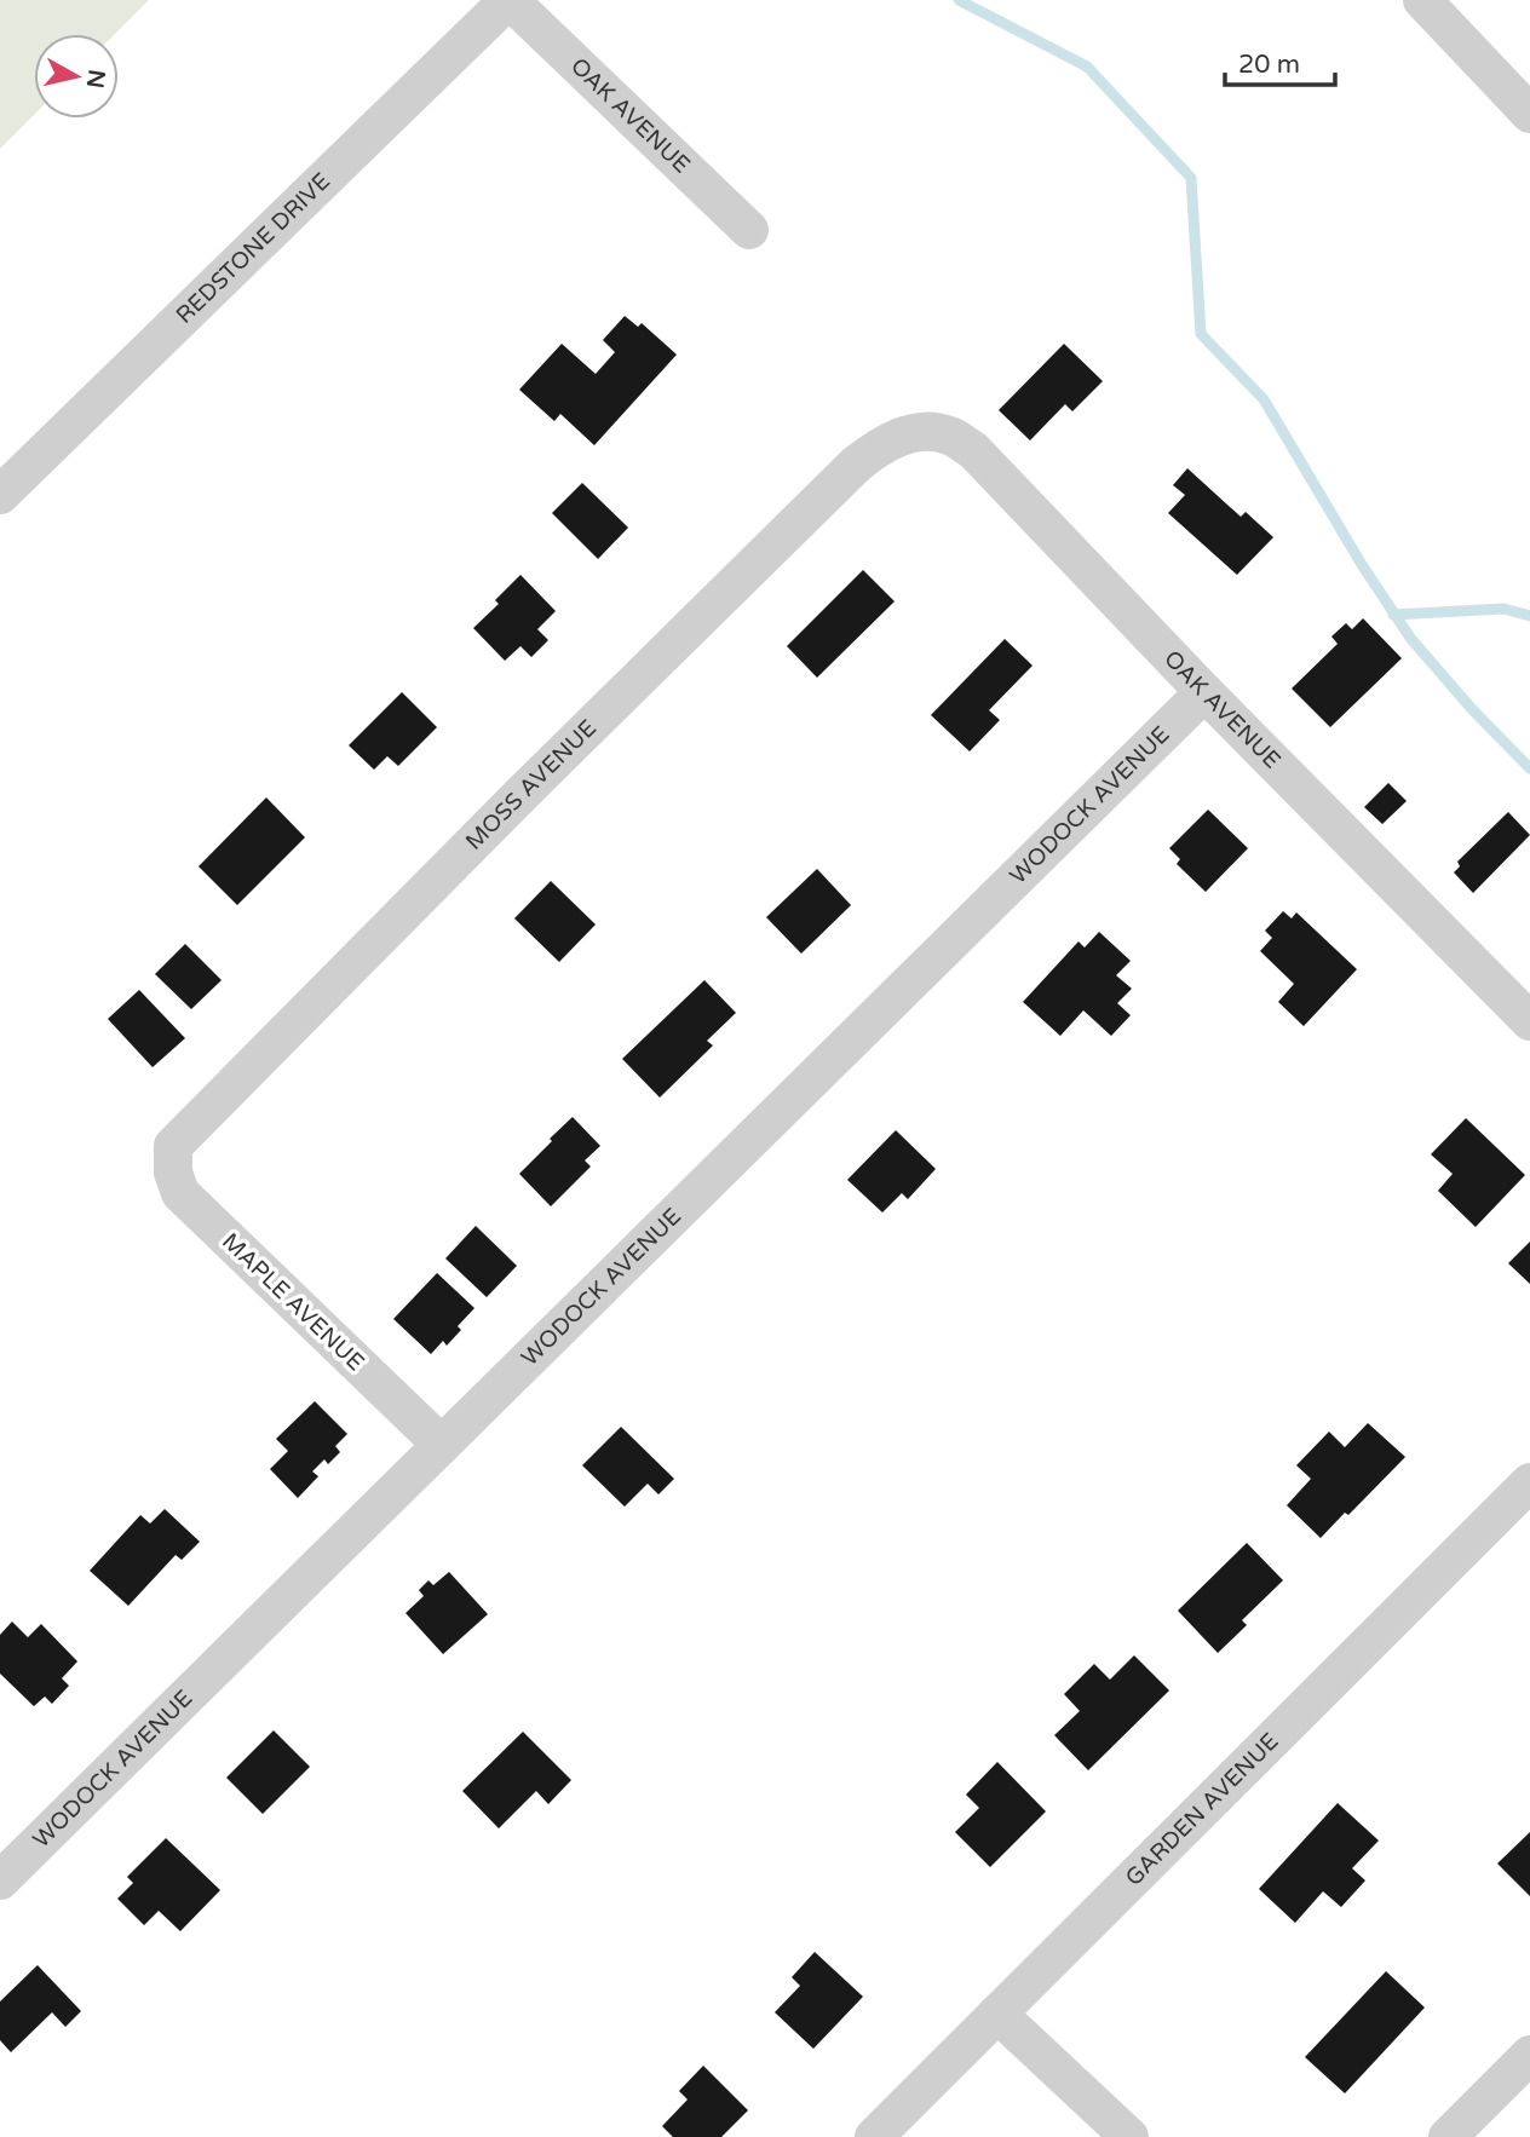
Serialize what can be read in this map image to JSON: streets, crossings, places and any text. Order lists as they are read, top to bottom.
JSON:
{
  "streets": {
    "street": [
      "OAK AVENUE",
      "REDSTONE DRIVE",
      "MOSS AVENUE",
      "WODOCK AVENUE",
      "MAPLE AVENUE",
      "GARDEN AVENUE"
    ]
  },
  "crossings": [
    ["OAK AVENUE", "REDSTONE DRIVE"],
    ["OAK AVENUE", "MOSS AVENUE"],
    ["OAK AVENUE", "WODOCK AVENUE"],
    ["MOSS AVENUE", "MAPLE AVENUE"],
    ["WODOCK AVENUE", "MAPLE AVENUE"]
  ],
  "scale_bar": "20 m",
  "north": "right"
}
